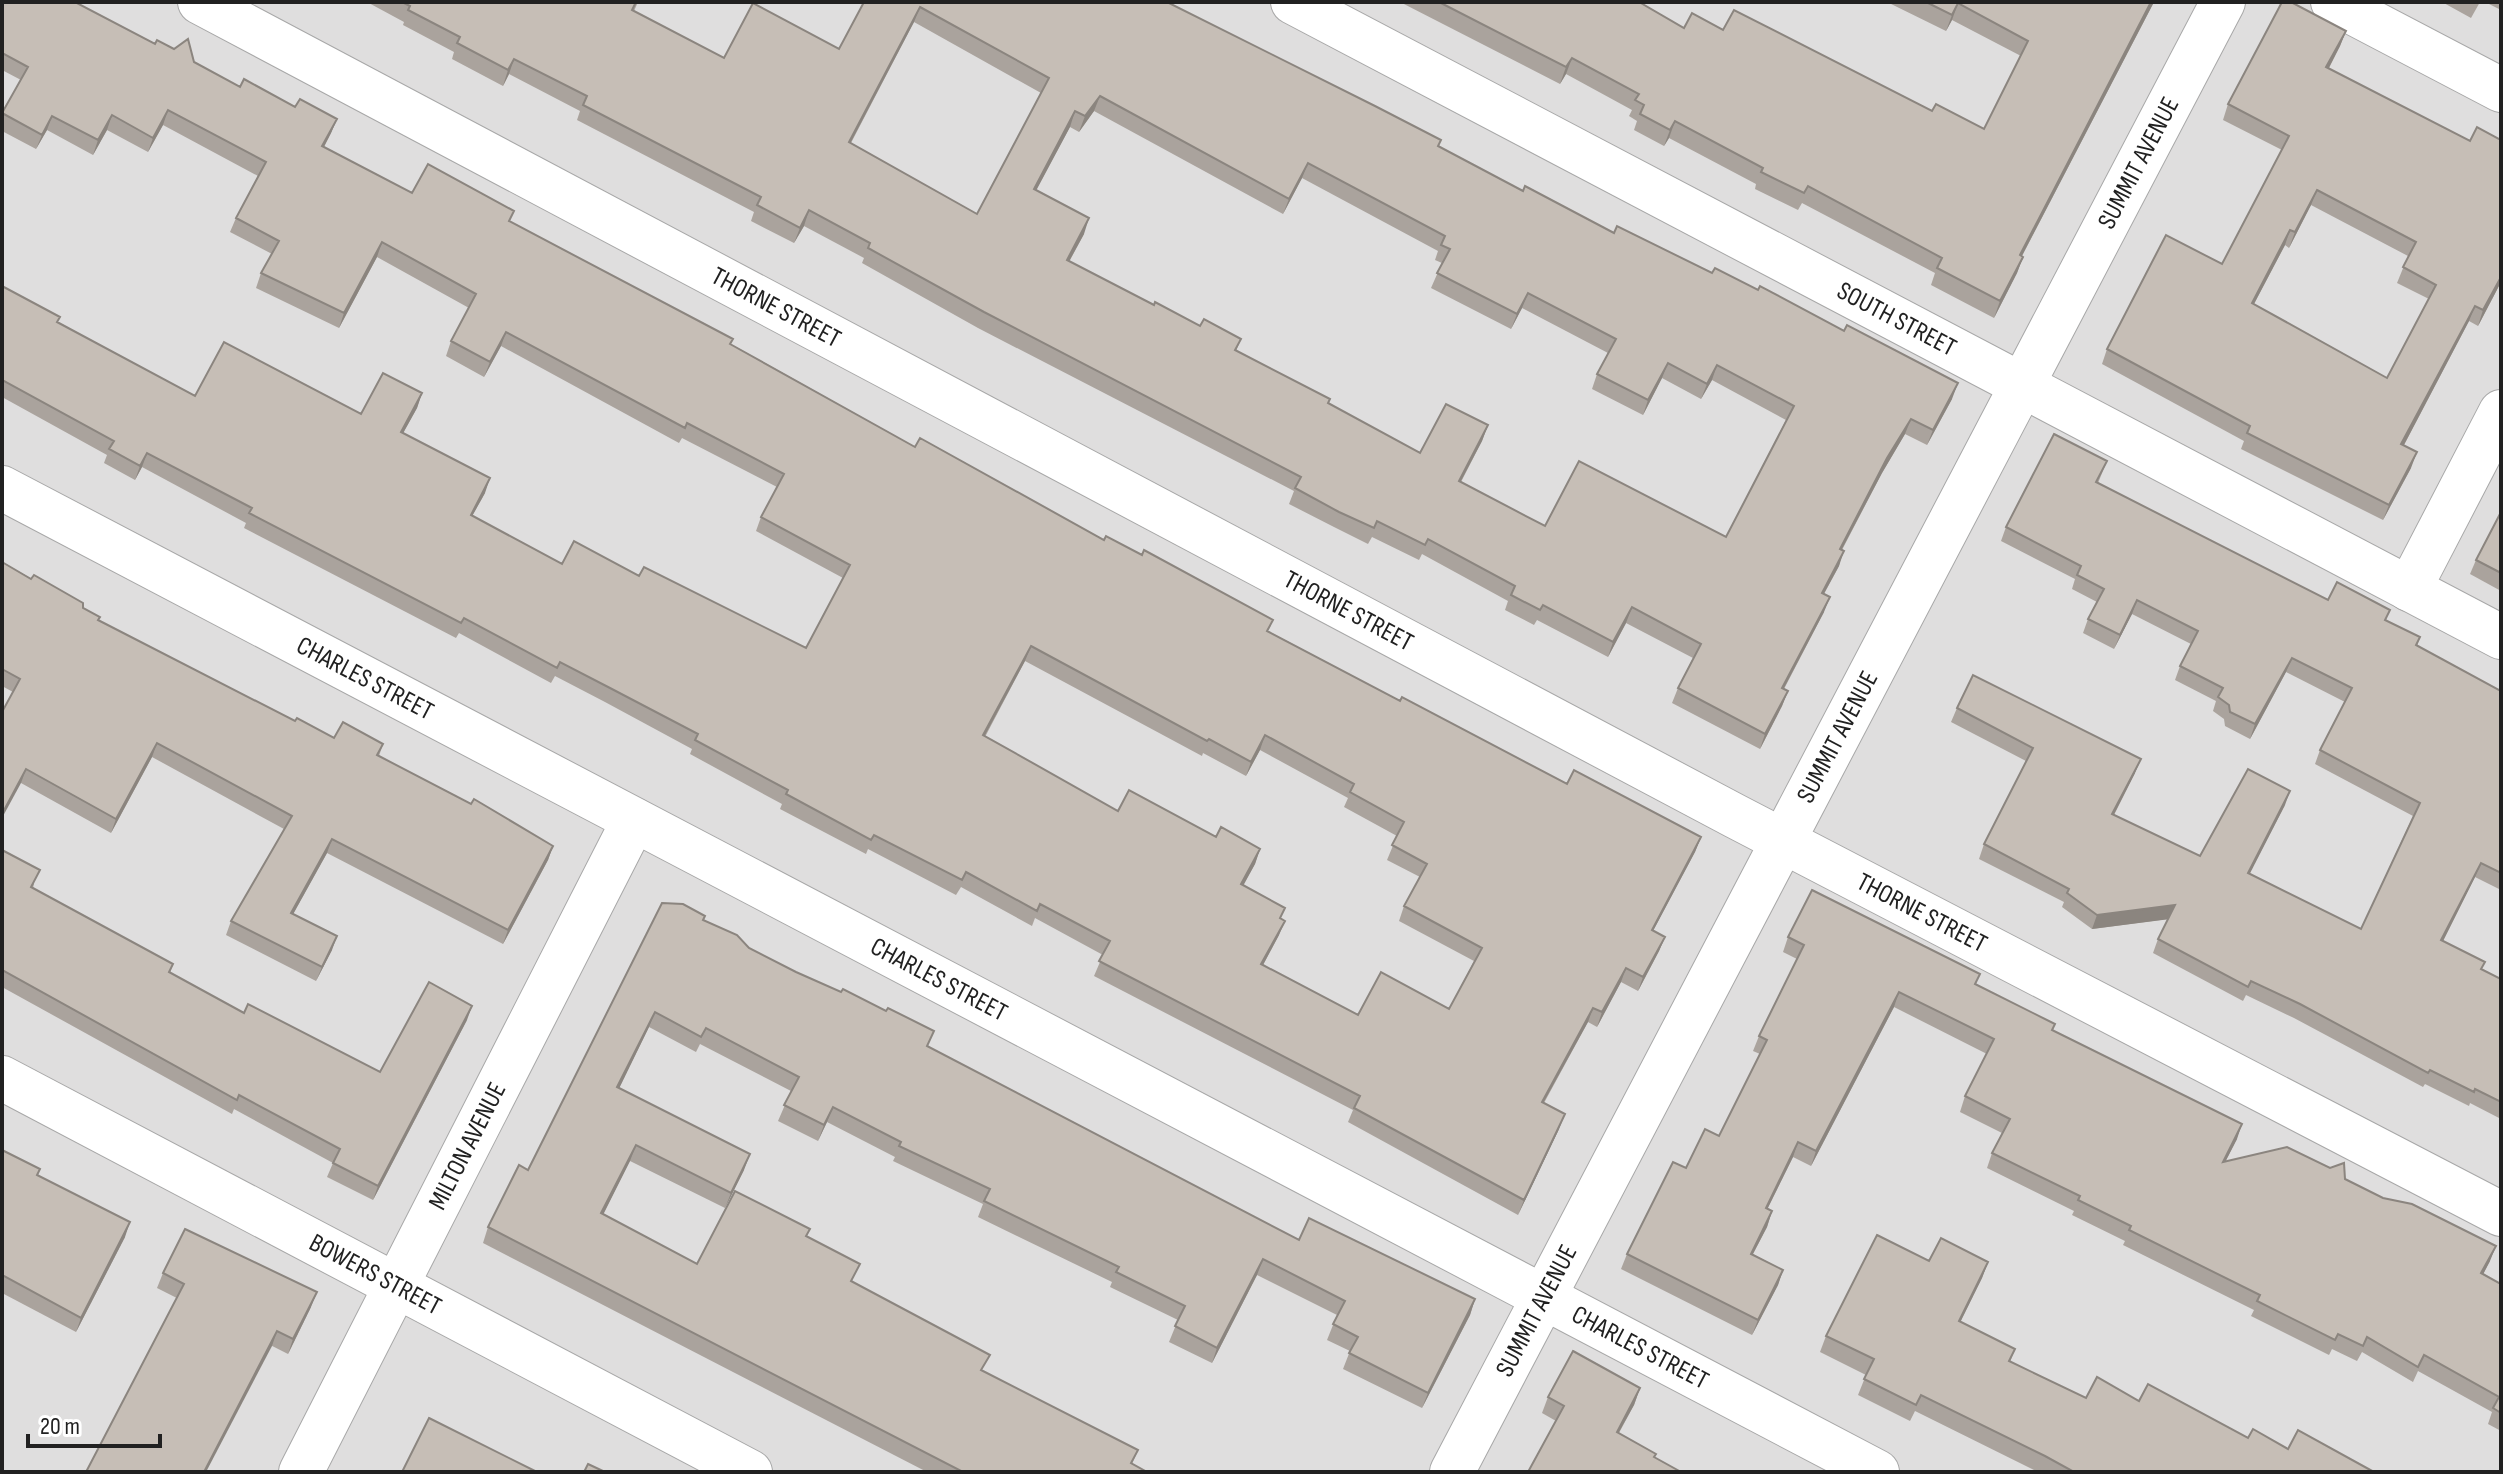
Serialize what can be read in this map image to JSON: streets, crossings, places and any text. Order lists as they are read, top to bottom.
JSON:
{
  "streets": {
    "street": [
      "SUMMIT AVENUE",
      "THORNE STREET",
      "SOUTH STREET",
      "CHARLES STREET",
      "MILTON AVENUE",
      "BOWERS STREET"
    ]
  },
  "crossings": [
    ["SUMMIT AVENUE", "THORNE STREET"],
    ["SUMMIT AVENUE", "SOUTH STREET"],
    ["SUMMIT AVENUE", "CHARLES STREET"],
    ["CHARLES STREET", "MILTON AVENUE"],
    ["MILTON AVENUE", "BOWERS STREET"]
  ],
  "scale_bar": "20 m"
}
